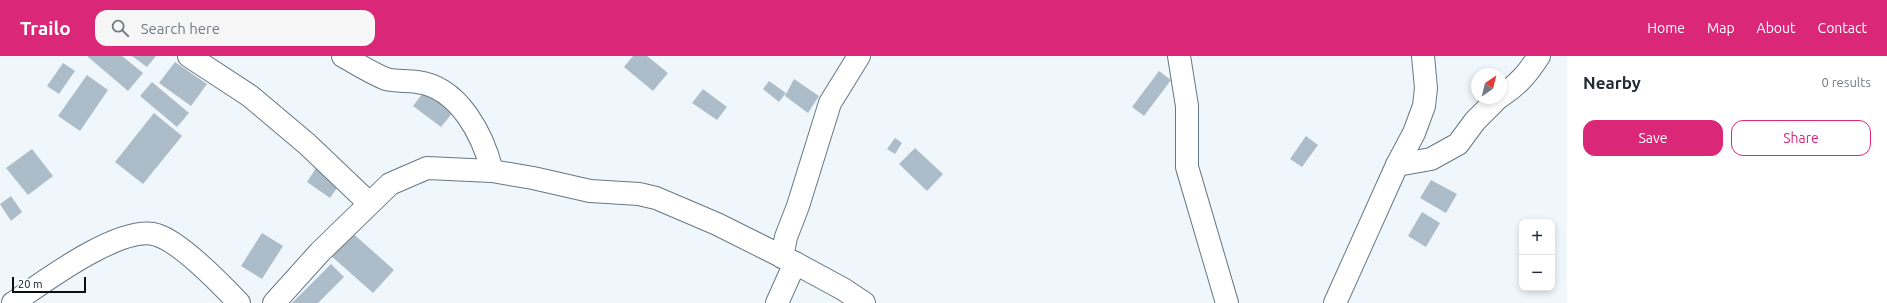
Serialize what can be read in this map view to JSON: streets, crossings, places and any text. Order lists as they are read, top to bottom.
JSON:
{
  "scale_bar": "20 m",
  "north": "top right",
  "page": {
    "header": "Trailo",
    "search": "Search here",
    "nav": [
      "Home",
      "Map",
      "About",
      "Contact"
    ],
    "heading": ["Nearby", "0 results"],
    "buttons": ["Save", "Share"],
    "map_buttons": ["+", "−"],
    "scale": "20 m"
  }
}
